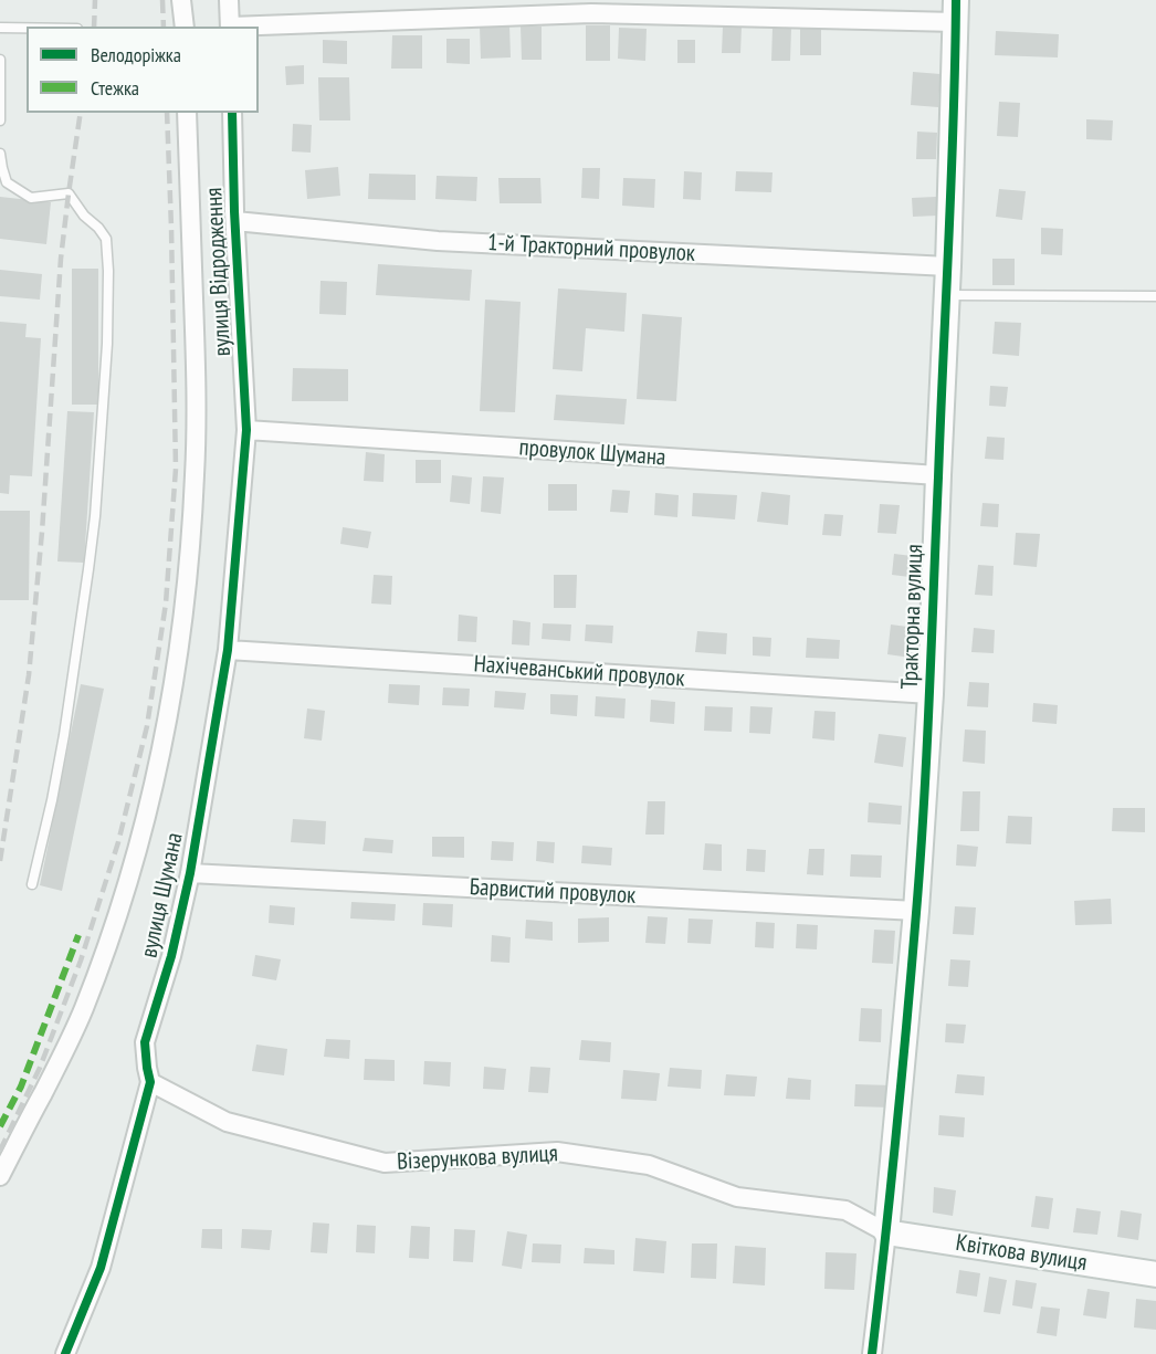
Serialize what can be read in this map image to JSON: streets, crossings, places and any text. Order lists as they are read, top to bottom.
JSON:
{
  "streets": {
    "street": [
      "1-й Тракторний провулок",
      "вулиця Відродження",
      "провулок Шумана",
      "Тракторна вулиця",
      "Нахічеванський провулок",
      "Барвистий провулок",
      "вулиця Шумана",
      "Візерункова вулиця",
      "Квіткова вулиця"
    ]
  },
  "crossings": [
    ["1-й Тракторний провулок", "вулиця Відродження"],
    ["1-й Тракторний провулок", "Тракторна вулиця"],
    ["вулиця Відродження", "провулок Шумана"],
    ["вулиця Відродження", "вулиця Шумана"],
    ["провулок Шумана", "Тракторна вулиця"],
    ["провулок Шумана", "вулиця Шумана"],
    ["Тракторна вулиця", "Нахічеванський провулок"],
    ["Тракторна вулиця", "Барвистий провулок"],
    ["Тракторна вулиця", "Візерункова вулиця"],
    ["Тракторна вулиця", "Квіткова вулиця"],
    ["Нахічеванський провулок", "вулиця Шумана"],
    ["Барвистий провулок", "вулиця Шумана"],
    ["вулиця Шумана", "Візерункова вулиця"],
    ["Візерункова вулиця", "Квіткова вулиця"]
  ],
  "legend": ["Велодоріжка", "Стежка"]
}
